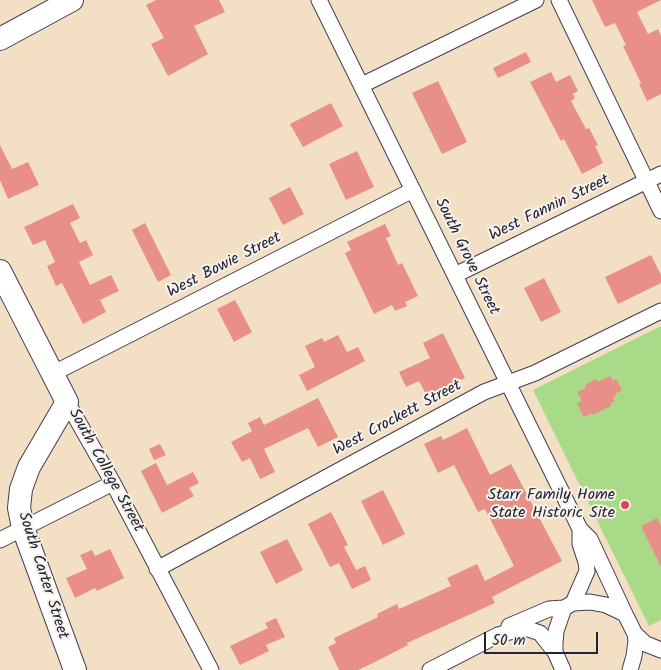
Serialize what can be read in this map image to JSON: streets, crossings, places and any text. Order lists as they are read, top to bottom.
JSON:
{
  "streets": {
    "street": [
      "West Fannin Street",
      "South Grove Street",
      "West Bowie Street",
      "West Crockett Street",
      "South College Street",
      "South Carter Street"
    ]
  },
  "crossings": [
    ["West Fannin Street", "South Grove Street"],
    ["South Grove Street", "West Bowie Street"],
    ["South Grove Street", "West Crockett Street"],
    ["West Bowie Street", "South College Street"],
    ["West Crockett Street", "South College Street"],
    ["South College Street", "South Carter Street"]
  ],
  "places": ["Starr Family Home State Historic Site"],
  "scale_bar": "50 m"
}
